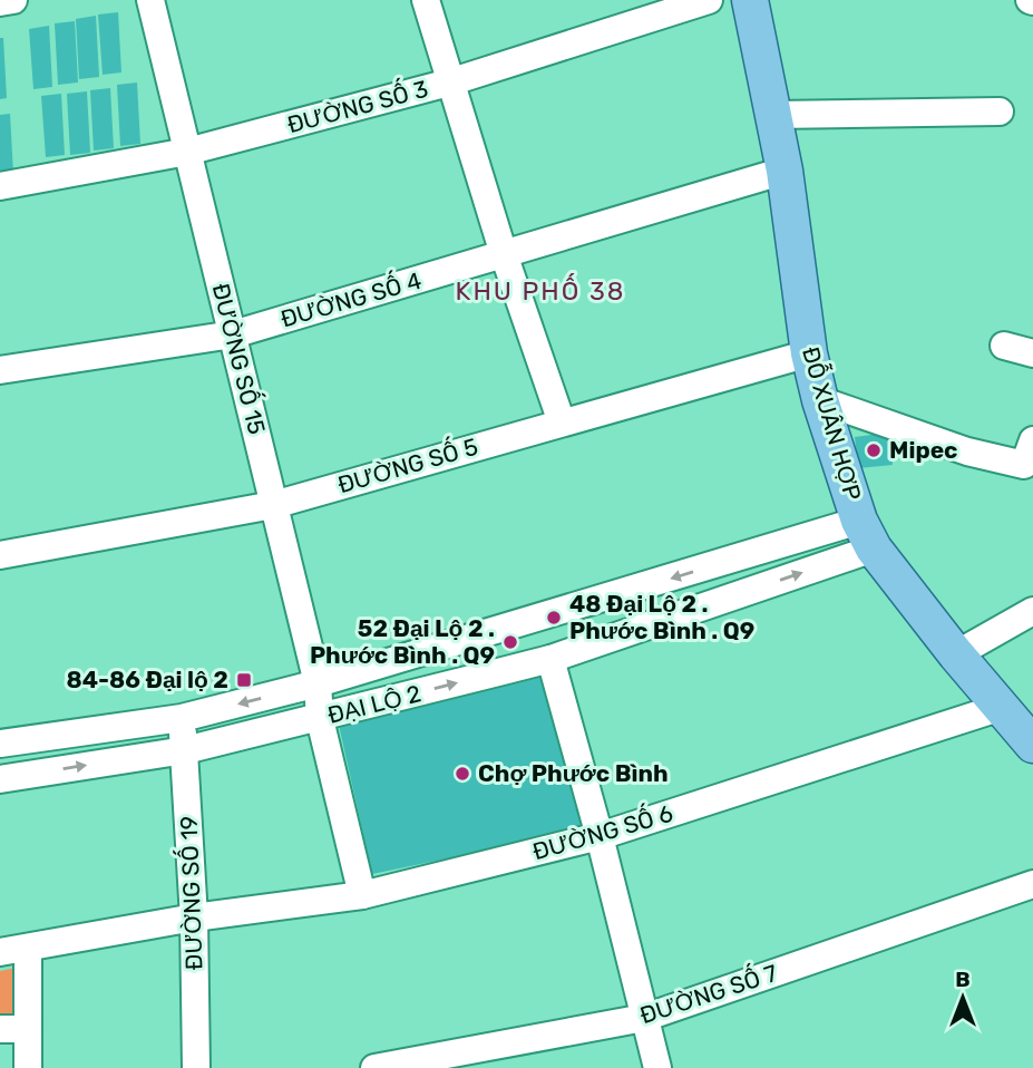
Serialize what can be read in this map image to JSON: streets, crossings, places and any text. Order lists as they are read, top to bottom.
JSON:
{
  "streets": {
    "main road": ["ĐỖ XUÂN HỢP"],
    "street": [
      "ĐƯỜNG SỐ 3",
      "ĐƯỜNG SỐ 4",
      "ĐƯỜNG SỐ 15",
      "ĐƯỜNG SỐ 5",
      "ĐẠI LỘ 2",
      "ĐƯỜNG SỐ 6",
      "ĐƯỜNG SỐ 19",
      "ĐƯỜNG SỐ 7"
    ]
  },
  "crossings": [
    ["ĐƯỜNG SỐ 3", "ĐƯỜNG SỐ 15"],
    ["ĐƯỜNG SỐ 4", "ĐƯỜNG SỐ 15"],
    ["ĐƯỜNG SỐ 4", "ĐỖ XUÂN HỢP"],
    ["ĐƯỜNG SỐ 15", "ĐƯỜNG SỐ 5"],
    ["ĐƯỜNG SỐ 15", "ĐẠI LỘ 2"],
    ["ĐƯỜNG SỐ 15", "ĐƯỜNG SỐ 6"],
    ["ĐỖ XUÂN HỢP", "ĐƯỜNG SỐ 5"],
    ["ĐỖ XUÂN HỢP", "ĐẠI LỘ 2"],
    ["ĐỖ XUÂN HỢP", "ĐƯỜNG SỐ 6"],
    ["ĐẠI LỘ 2", "ĐƯỜNG SỐ 19"],
    ["ĐƯỜNG SỐ 6", "ĐƯỜNG SỐ 19"]
  ],
  "districts": ["KHU PHỐ 38"],
  "places": {
    "other": [
      "Mipec",
      "48 Đại Lộ 2 . Phước Bình . Q9",
      "52 Đại Lộ 2 . Phước Bình . Q9",
      "Chợ Phước Bình"
    ],
    "transit": ["84-86 Đại lộ 2"]
  },
  "north": "top"
}
